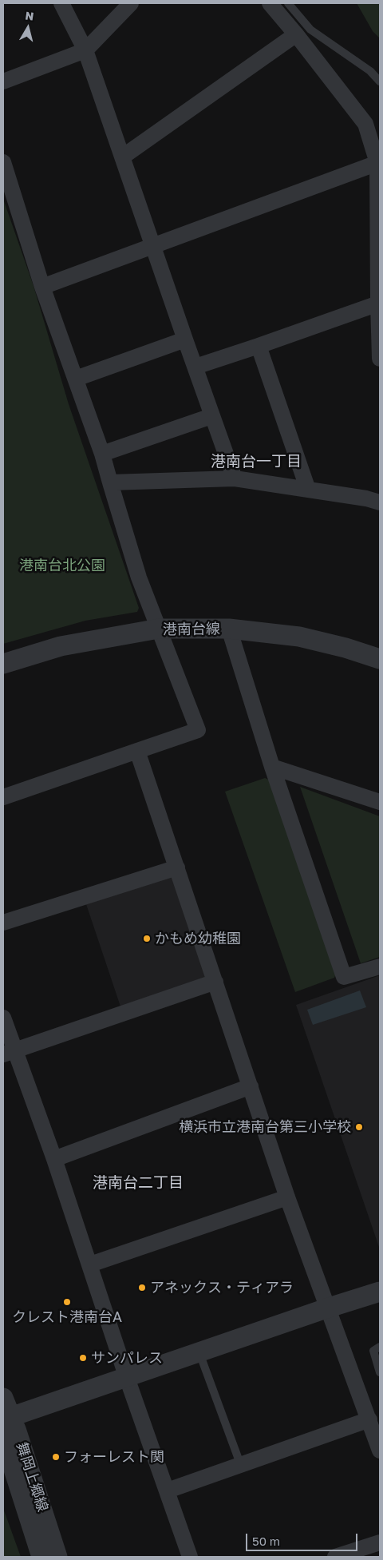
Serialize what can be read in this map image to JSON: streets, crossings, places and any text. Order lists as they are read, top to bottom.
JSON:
{
  "streets": {
    "street": ["港南台線", "舞岡上郷線"]
  },
  "districts": ["港南台一丁目", "港南台二丁目"],
  "parks": ["港南台北公園"],
  "places": [
    "かもめ幼稚園",
    "横浜市立港南台第三小学校",
    "アネックス・ティアラ",
    "クレスト港南台A",
    "サンパレス",
    "フォーレスト関"
  ],
  "scale_bar": "50 m",
  "north": "top"
}
